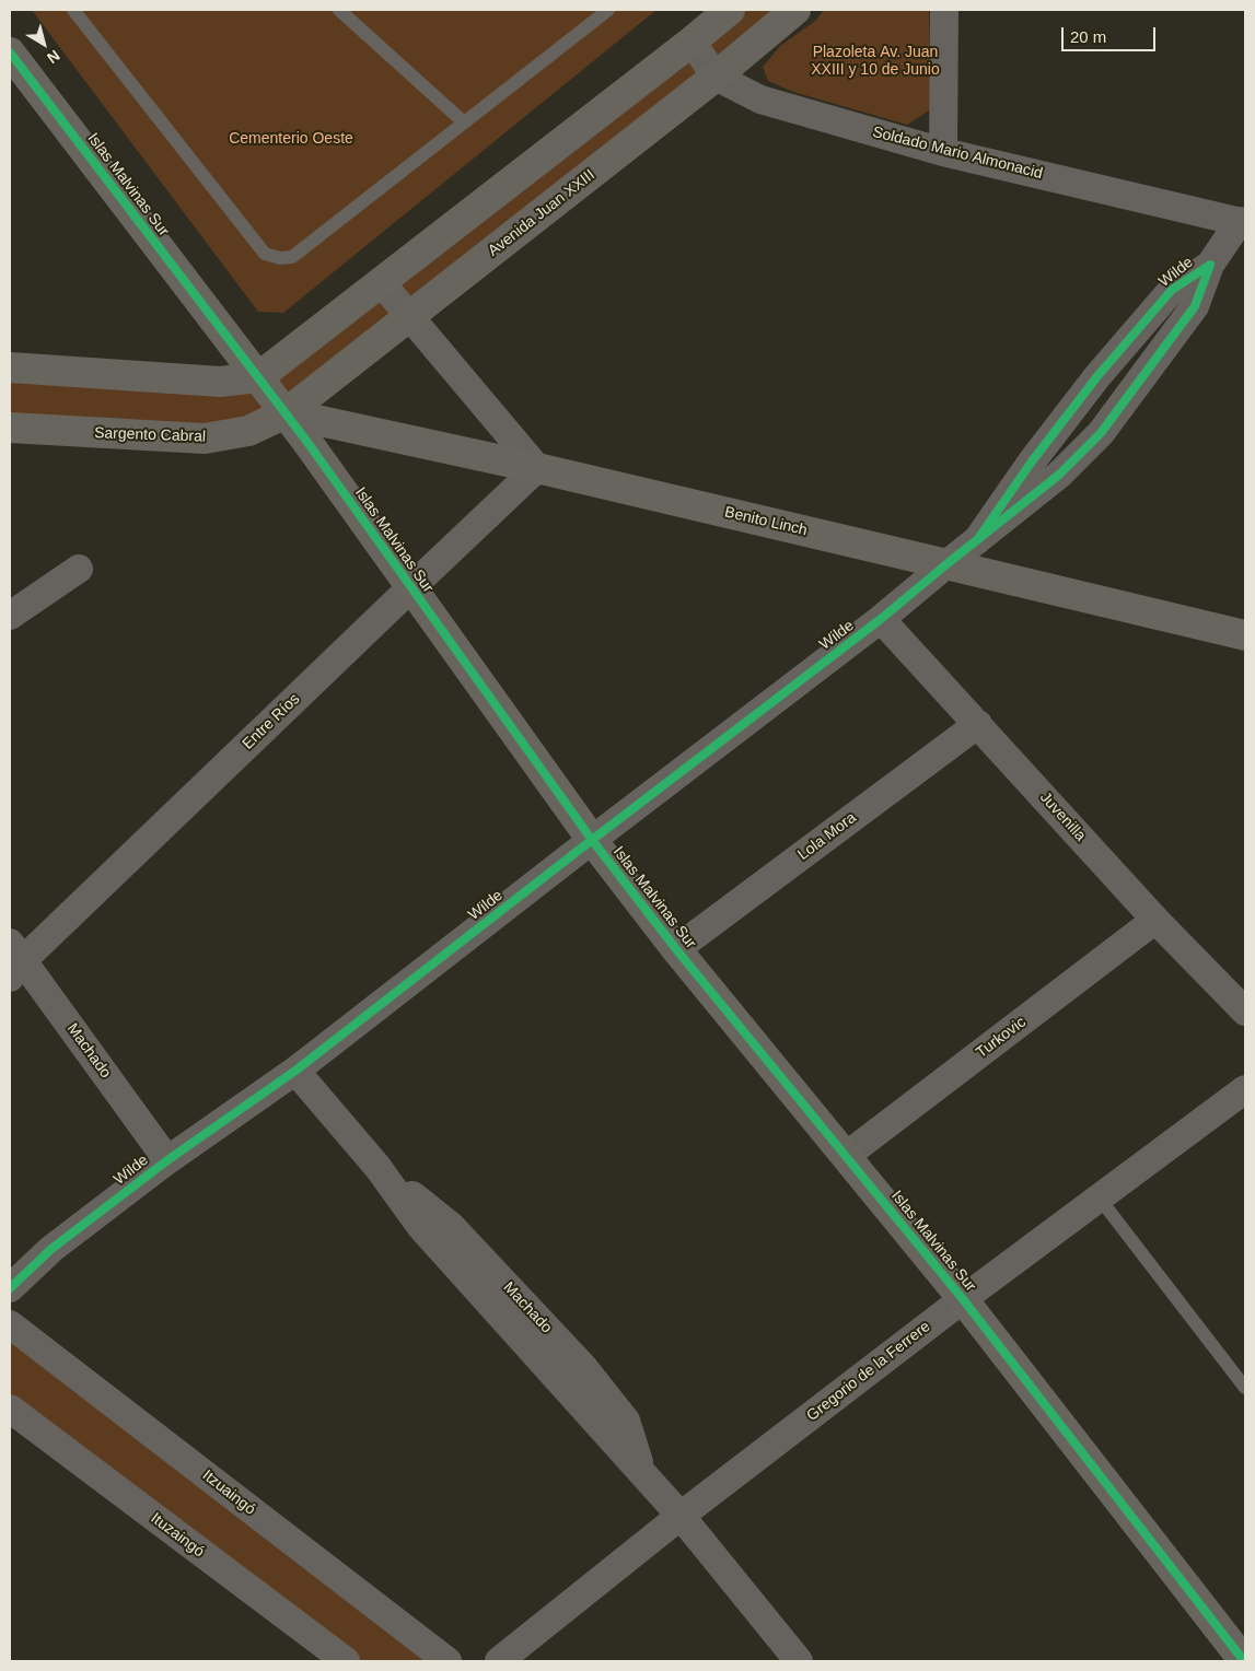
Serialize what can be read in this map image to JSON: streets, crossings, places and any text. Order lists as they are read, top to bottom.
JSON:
{
  "streets": {
    "street": [
      "Soldado Mario Almonacid",
      "Islas Malvinas Sur",
      "Avenida Juan XXIII",
      "Wilde",
      "Sargento Cabral",
      "Benito Linch",
      "Entre Ríos",
      "Juvenilla",
      "Lola Mora",
      "Turkovic",
      "Machado",
      "Gregorio de la Ferrere",
      "Itzuaingó",
      "Ituzaingó"
    ]
  },
  "crossings": [
    ["Soldado Mario Almonacid", "Avenida Juan XXIII"],
    ["Soldado Mario Almonacid", "Wilde"],
    ["Islas Malvinas Sur", "Avenida Juan XXIII"],
    ["Islas Malvinas Sur", "Wilde"],
    ["Islas Malvinas Sur", "Sargento Cabral"],
    ["Islas Malvinas Sur", "Benito Linch"],
    ["Islas Malvinas Sur", "Entre Ríos"],
    ["Islas Malvinas Sur", "Lola Mora"],
    ["Islas Malvinas Sur", "Turkovic"],
    ["Islas Malvinas Sur", "Gregorio de la Ferrere"],
    ["Avenida Juan XXIII", "Sargento Cabral"],
    ["Avenida Juan XXIII", "Benito Linch"],
    ["Wilde", "Benito Linch"],
    ["Wilde", "Juvenilla"],
    ["Wilde", "Machado"],
    ["Sargento Cabral", "Benito Linch"],
    ["Benito Linch", "Entre Ríos"],
    ["Entre Ríos", "Machado"],
    ["Juvenilla", "Lola Mora"],
    ["Juvenilla", "Turkovic"],
    ["Machado", "Gregorio de la Ferrere"]
  ],
  "parks": ["Plazoleta Av. Juan XXIII y 10 de Junio", "Cementerio Oeste"],
  "scale_bar": "20 m",
  "north": "bottom right"
}
